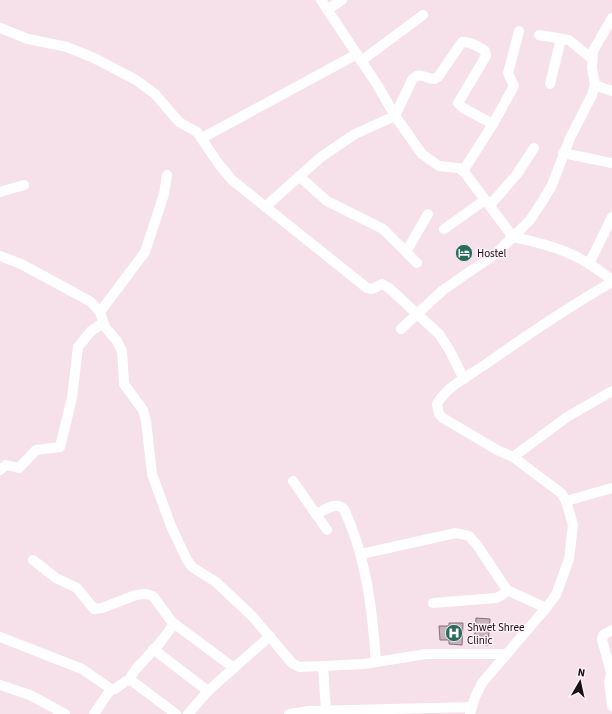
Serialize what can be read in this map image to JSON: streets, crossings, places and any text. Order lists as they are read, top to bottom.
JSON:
{
  "places": {
    "hotel": ["Hostel"],
    "hospital": ["Shwet Shree Clinic"]
  },
  "north": "top"
}
